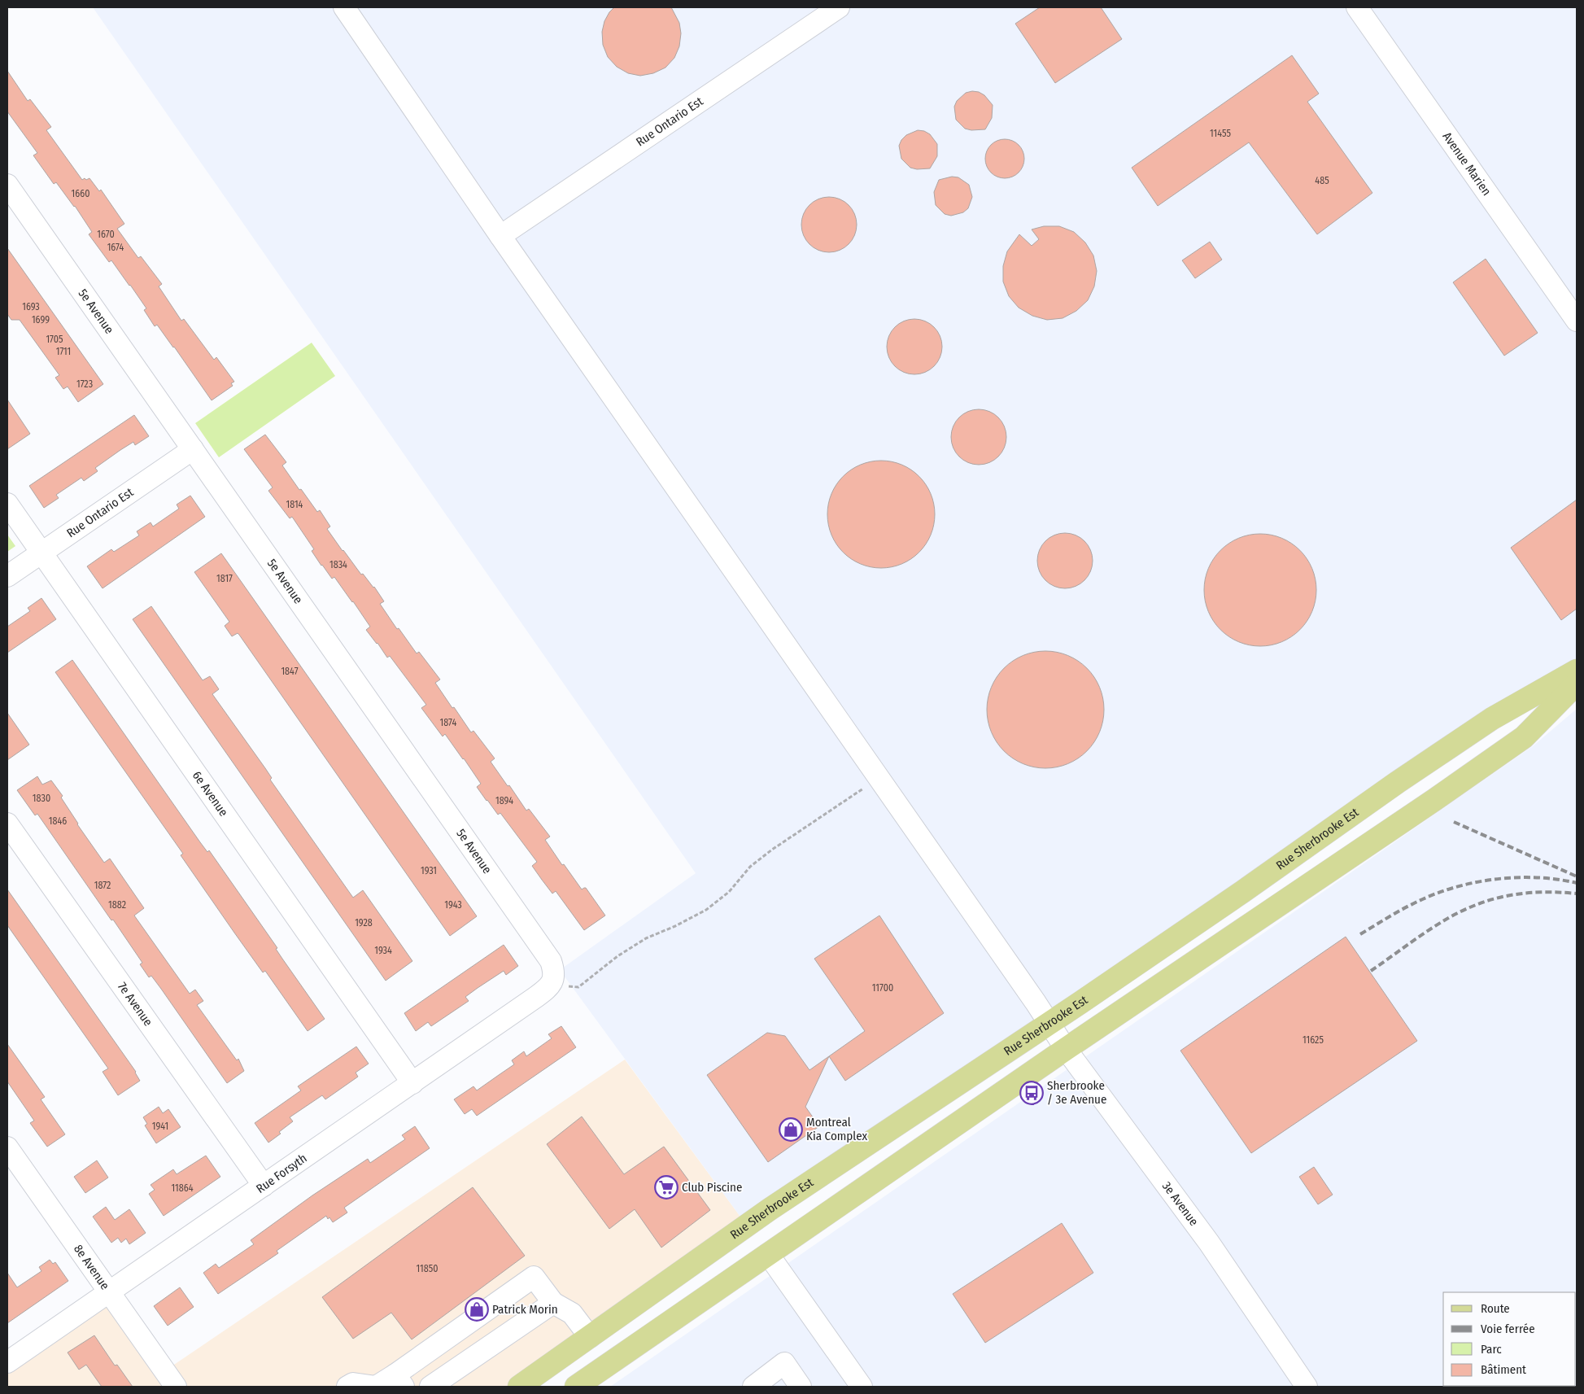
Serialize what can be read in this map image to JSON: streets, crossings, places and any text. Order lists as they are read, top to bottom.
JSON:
{
  "streets": {
    "main road": ["Rue Sherbrooke Est"],
    "street": [
      "Rue Ontario Est",
      "Avenue Marien",
      "5e Avenue",
      "6e Avenue",
      "7e Avenue",
      "Rue Forsyth",
      "3e Avenue",
      "8e Avenue"
    ]
  },
  "crossings": [
    ["Rue Ontario Est", "5e Avenue"],
    ["Rue Ontario Est", "6e Avenue"],
    ["Rue Ontario Est", "3e Avenue"],
    ["5e Avenue", "Rue Forsyth"],
    ["6e Avenue", "Rue Forsyth"],
    ["Rue Sherbrooke Est", "3e Avenue"],
    ["7e Avenue", "Rue Forsyth"],
    ["Rue Forsyth", "8e Avenue"]
  ],
  "places": {
    "bus stop": ["Sherbrooke / 3e Avenue"],
    "shop": ["Montreal Kia Complex", "Patrick Morin"],
    "supermarket": ["Club Piscine"]
  },
  "house_numbers": [
    "11455",
    "485",
    "1660",
    "1670",
    "1674",
    "1693",
    "1699",
    "1705",
    "1711",
    "1723",
    "1814",
    "1834",
    "1817",
    "1847",
    "1874",
    "1830",
    "1894",
    "1846",
    "1931",
    "1872",
    "1882",
    "1943",
    "1928",
    "1934",
    "11700",
    "11625",
    "1941",
    "11864",
    "11850"
  ],
  "legend": [
    "Route",
    "Voie ferrée",
    "Parc",
    "Bâtiment"
  ]
}
